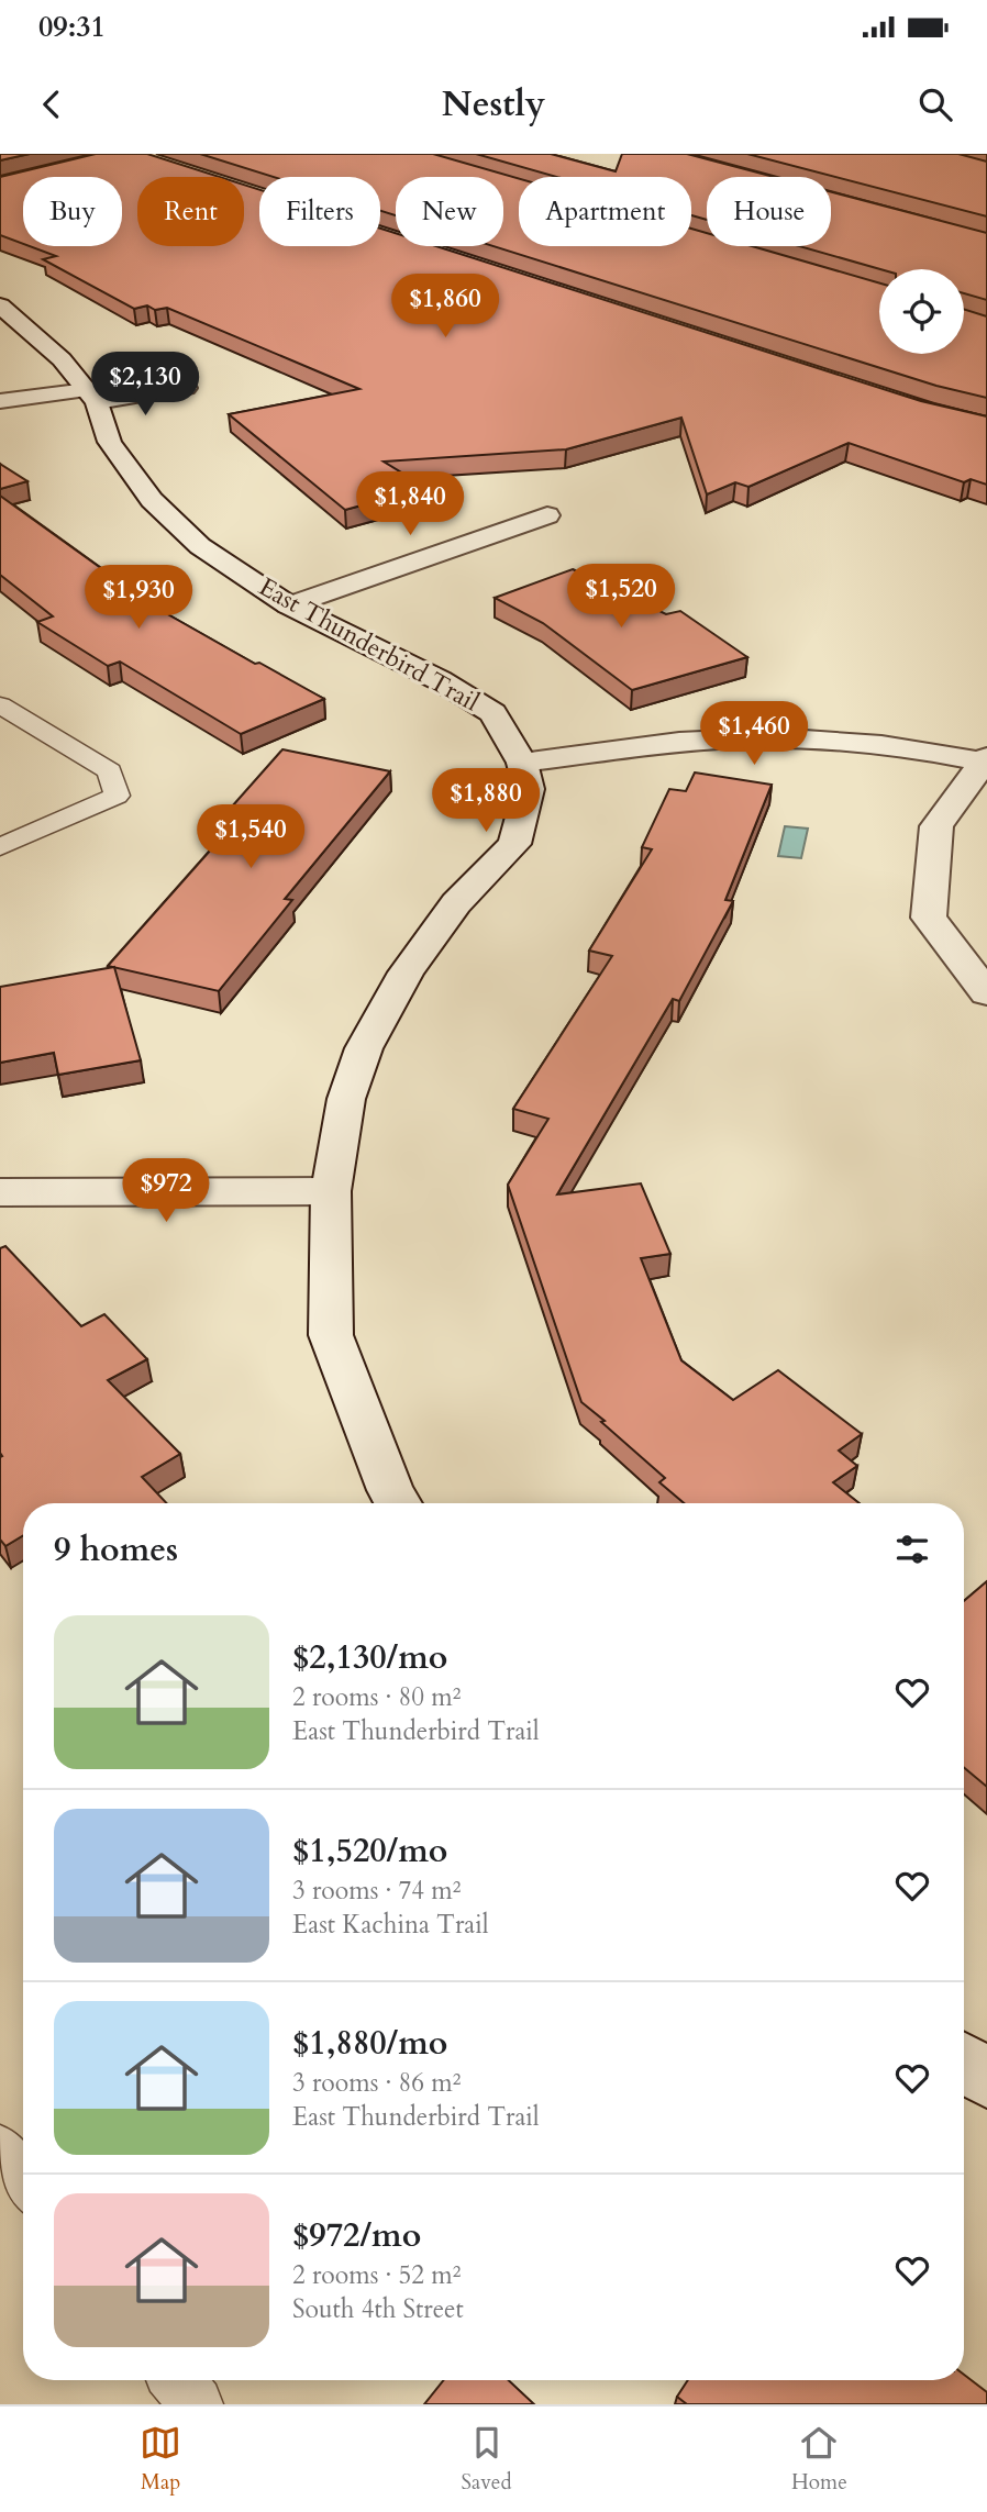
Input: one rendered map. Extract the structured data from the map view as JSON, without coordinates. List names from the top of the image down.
{
  "streets": {
    "street": ["East Thunderbird Trail"]
  },
  "page": {
    "status": "09:31",
    "header": "Nestly",
    "chip": [
      "Buy",
      "Rent",
      "Filters",
      "New",
      "Apartment",
      "House"
    ],
    "price": [
      "$1,860",
      "$2,130",
      "$1,840",
      "$1,520",
      "$1,930",
      "$1,460",
      "$1,880",
      "$1,540",
      "$972"
    ],
    "heading": "9 homes",
    "list": [
      {
        "name": "$2,130/mo",
        "note": "2 rooms · 80 m² · East Thunderbird Trail"
      },
      {
        "name": "$1,520/mo",
        "note": "3 rooms · 74 m² · East Kachina Trail"
      },
      {
        "name": "$1,880/mo",
        "note": "3 rooms · 86 m² · East Thunderbird Trail"
      },
      {
        "name": "$972/mo",
        "note": "2 rooms · 52 m² · South 4th Street"
      }
    ],
    "tabs": ["Map", "Saved", "Home"]
  }
}
